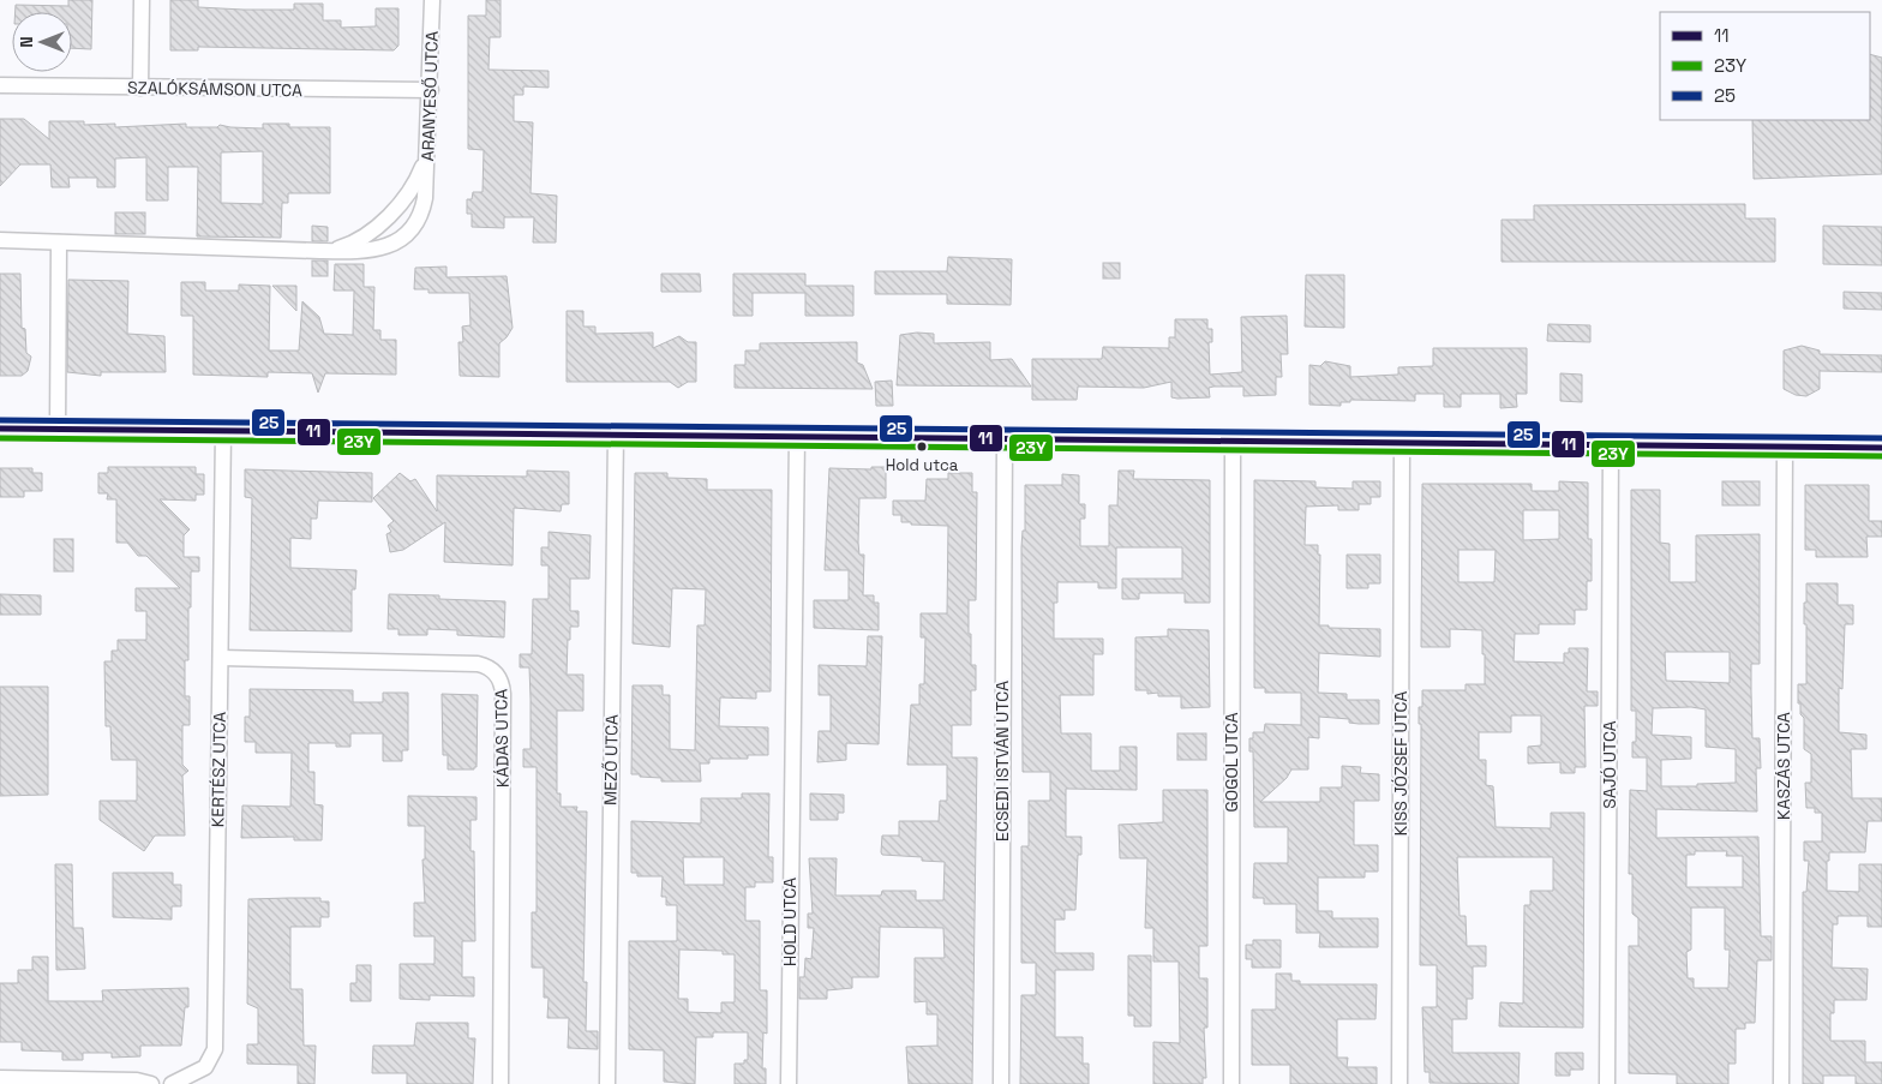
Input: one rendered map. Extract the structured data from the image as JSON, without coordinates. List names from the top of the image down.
{
  "streets": {
    "street": [
      "SZALÓKSÁMSON UTCA",
      "ARANYESŐ UTCA",
      "KÁDAS UTCA",
      "MEZŐ UTCA",
      "ECSEDI ISTVÁN UTCA",
      "GOGOL UTCA",
      "KISS JÓZSEF UTCA",
      "SAJÓ UTCA",
      "KASZÁS UTCA",
      "KERTÉSZ UTCA",
      "HOLD UTCA"
    ]
  },
  "crossings": [
    ["SZALÓKSÁMSON UTCA", "ARANYESŐ UTCA"],
    ["KÁDAS UTCA", "KERTÉSZ UTCA"]
  ],
  "places": ["Hold utca"],
  "lines": ["transit line 25", "transit line 11", "transit line 23Y"],
  "legend": ["11", "23Y", "25"],
  "north": "left"
}
